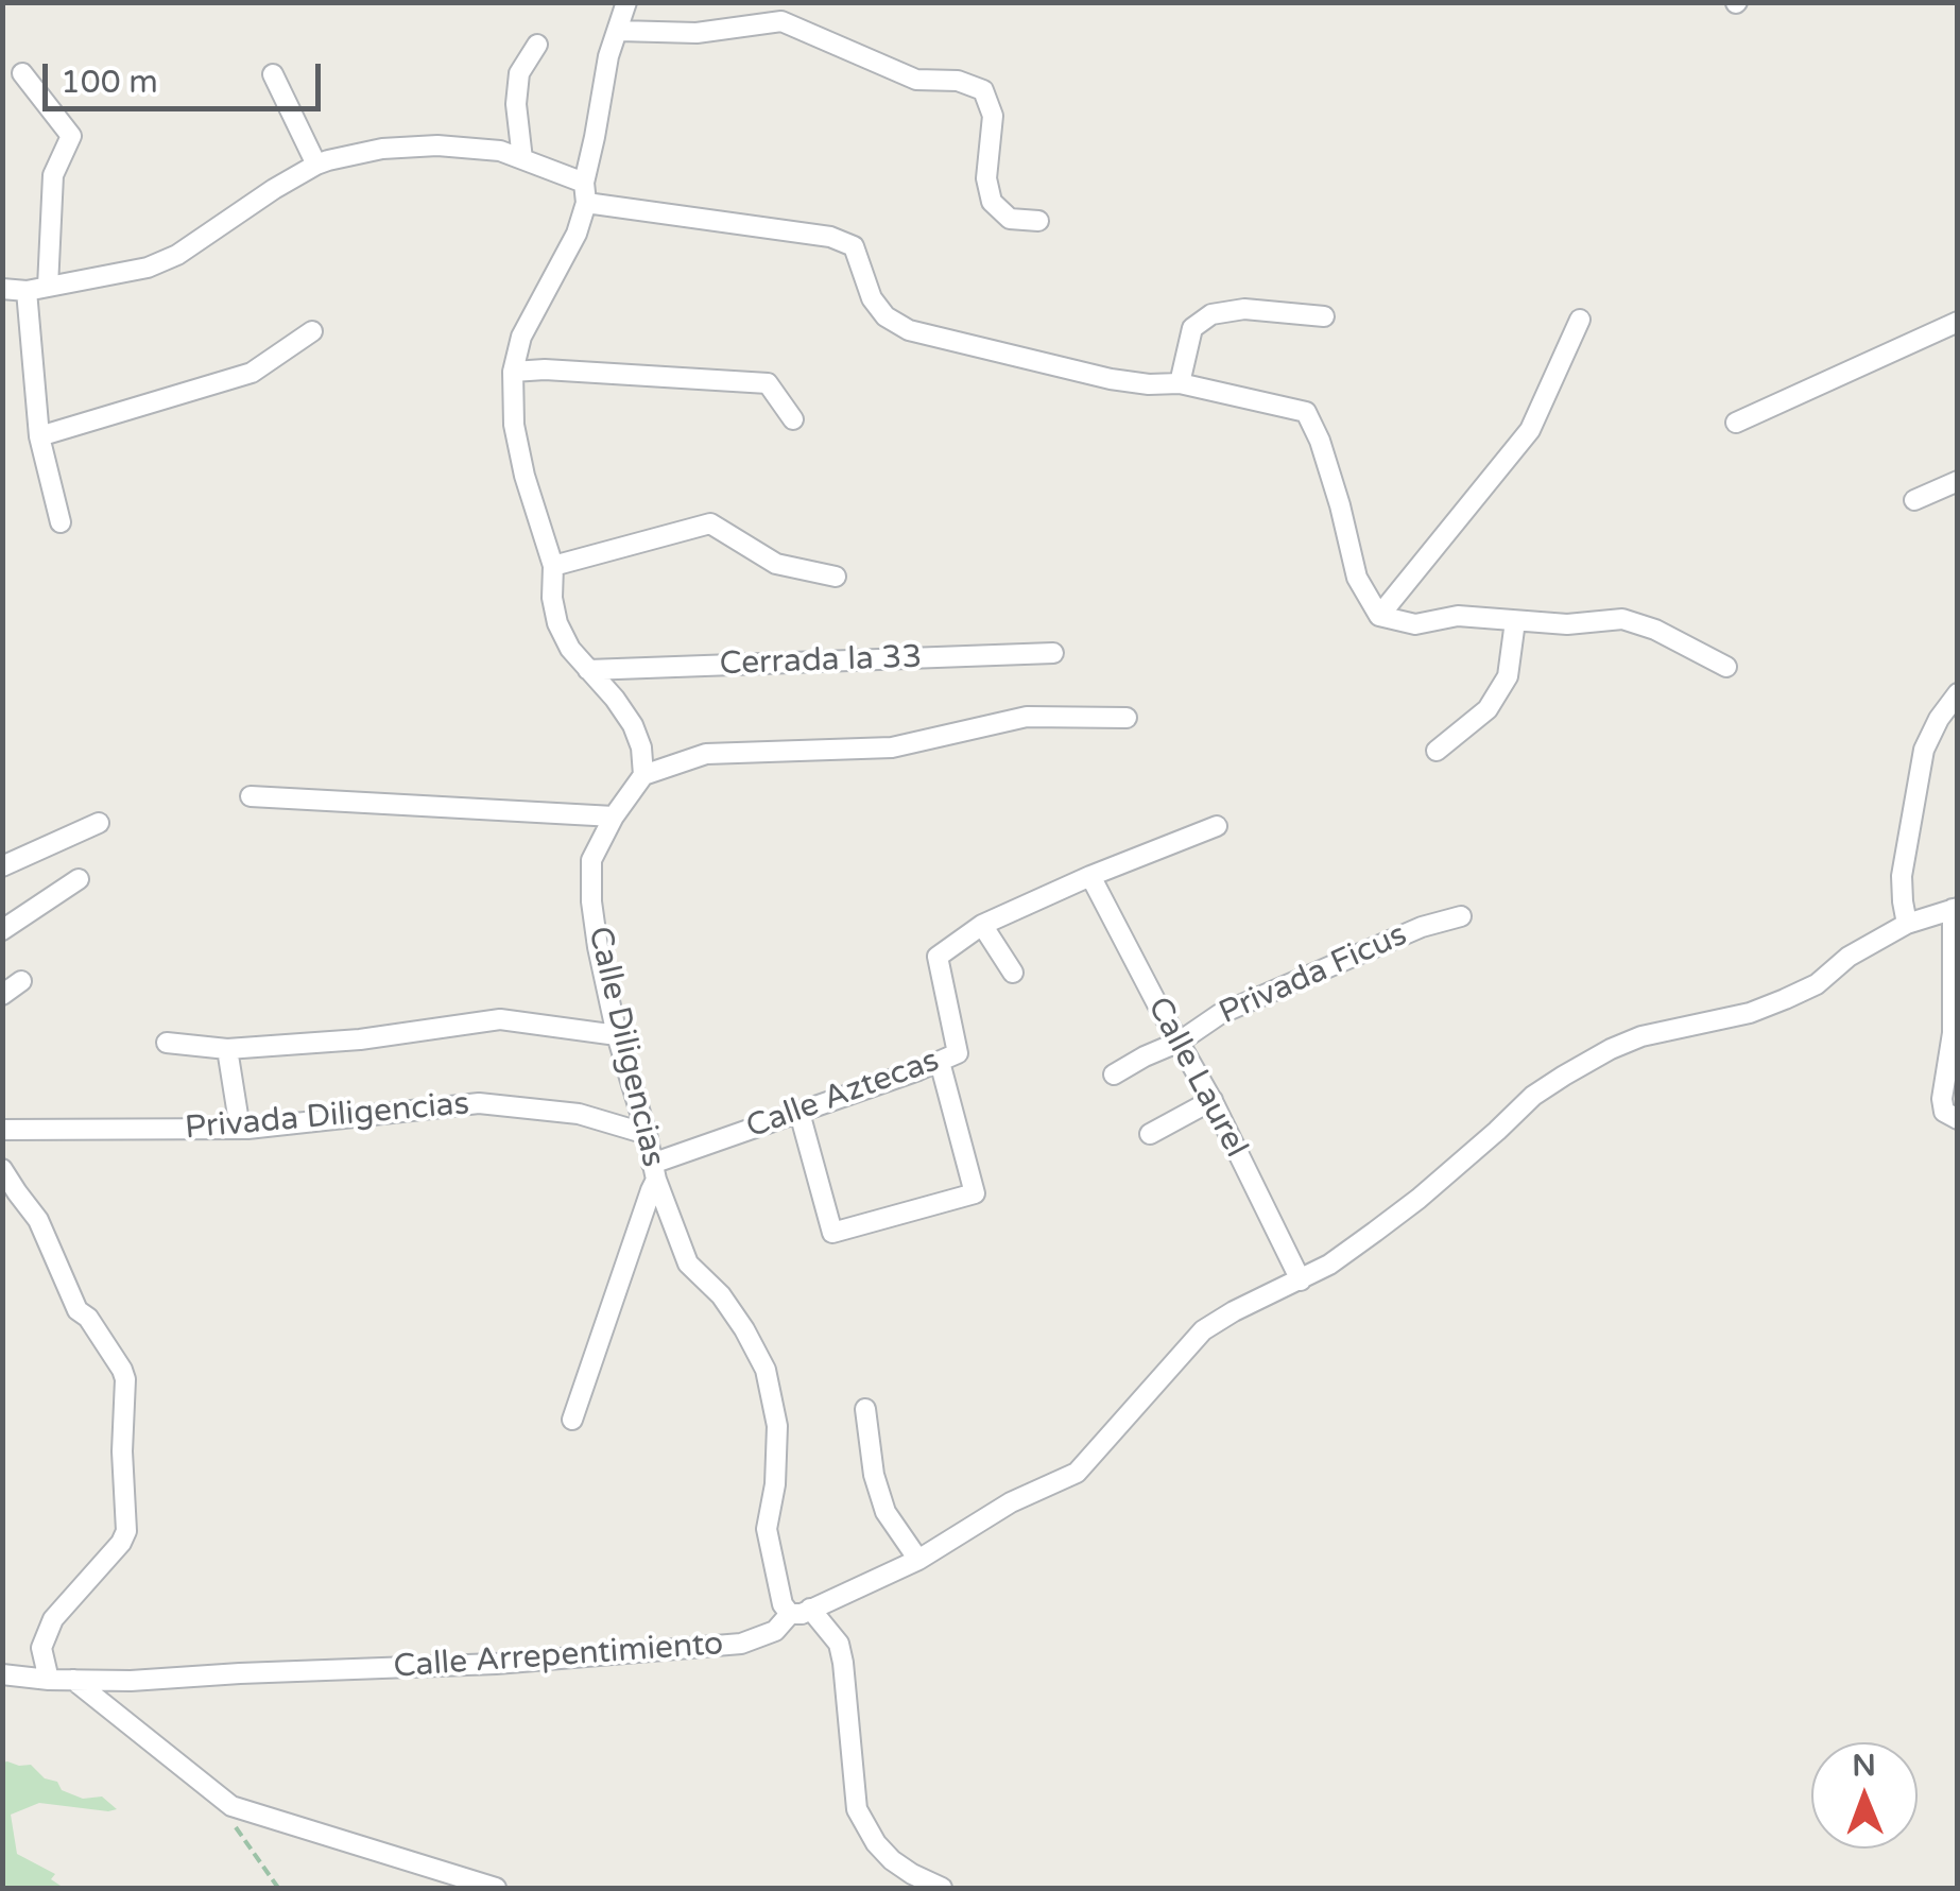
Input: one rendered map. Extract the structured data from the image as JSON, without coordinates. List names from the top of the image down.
{
  "streets": {
    "street": [
      "Cerrada la 33",
      "Privada Ficus",
      "Calle Diligencias",
      "Calle Laurel",
      "Calle Aztecas",
      "Privada Diligencias",
      "Calle Arrepentimiento"
    ]
  },
  "crossings": [
    ["Privada Ficus", "Calle Laurel"],
    ["Calle Diligencias", "Calle Aztecas"],
    ["Calle Diligencias", "Privada Diligencias"],
    ["Calle Diligencias", "Calle Arrepentimiento"],
    ["Calle Laurel", "Calle Aztecas"],
    ["Calle Laurel", "Calle Arrepentimiento"]
  ],
  "scale_bar": "100 m",
  "north": "top"
}
